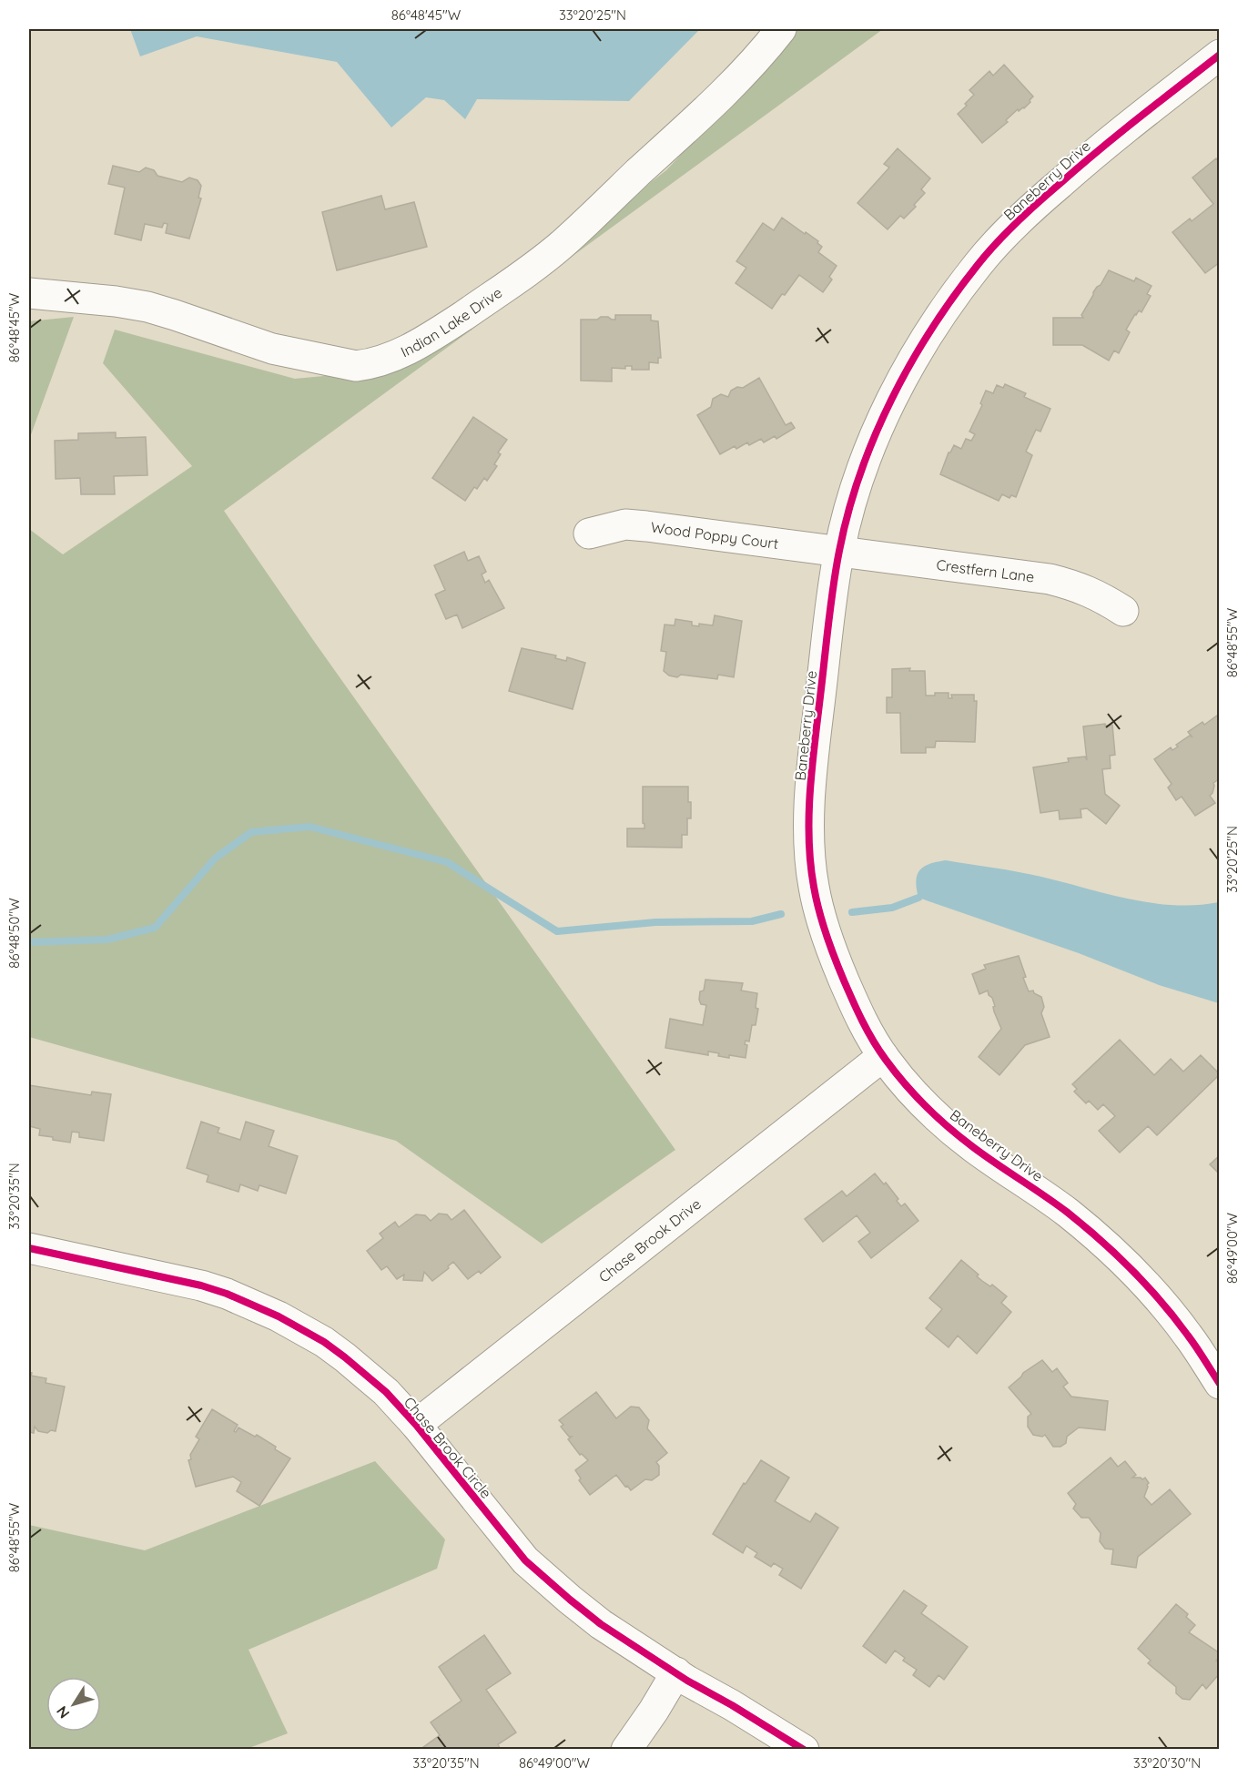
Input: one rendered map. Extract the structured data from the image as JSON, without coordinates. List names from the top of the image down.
{
  "streets": {
    "street": [
      "Baneberry Drive",
      "Indian Lake Drive",
      "Wood Poppy Court",
      "Crestfern Lane",
      "Chase Brook Drive",
      "Chase Brook Circle"
    ]
  },
  "crossings": [
    ["Baneberry Drive", "Wood Poppy Court"],
    ["Baneberry Drive", "Crestfern Lane"],
    ["Baneberry Drive", "Chase Brook Drive"],
    ["Wood Poppy Court", "Crestfern Lane"],
    ["Chase Brook Drive", "Chase Brook Circle"]
  ],
  "north": "bottom left",
  "coordinates": [
    "86°48'45\"W",
    "33°20'25\"N",
    "86°48'55\"W",
    "86°48'50\"W",
    "33°20'35\"N",
    "86°49'00\"W",
    "33°20'30\"N"
  ]
}
